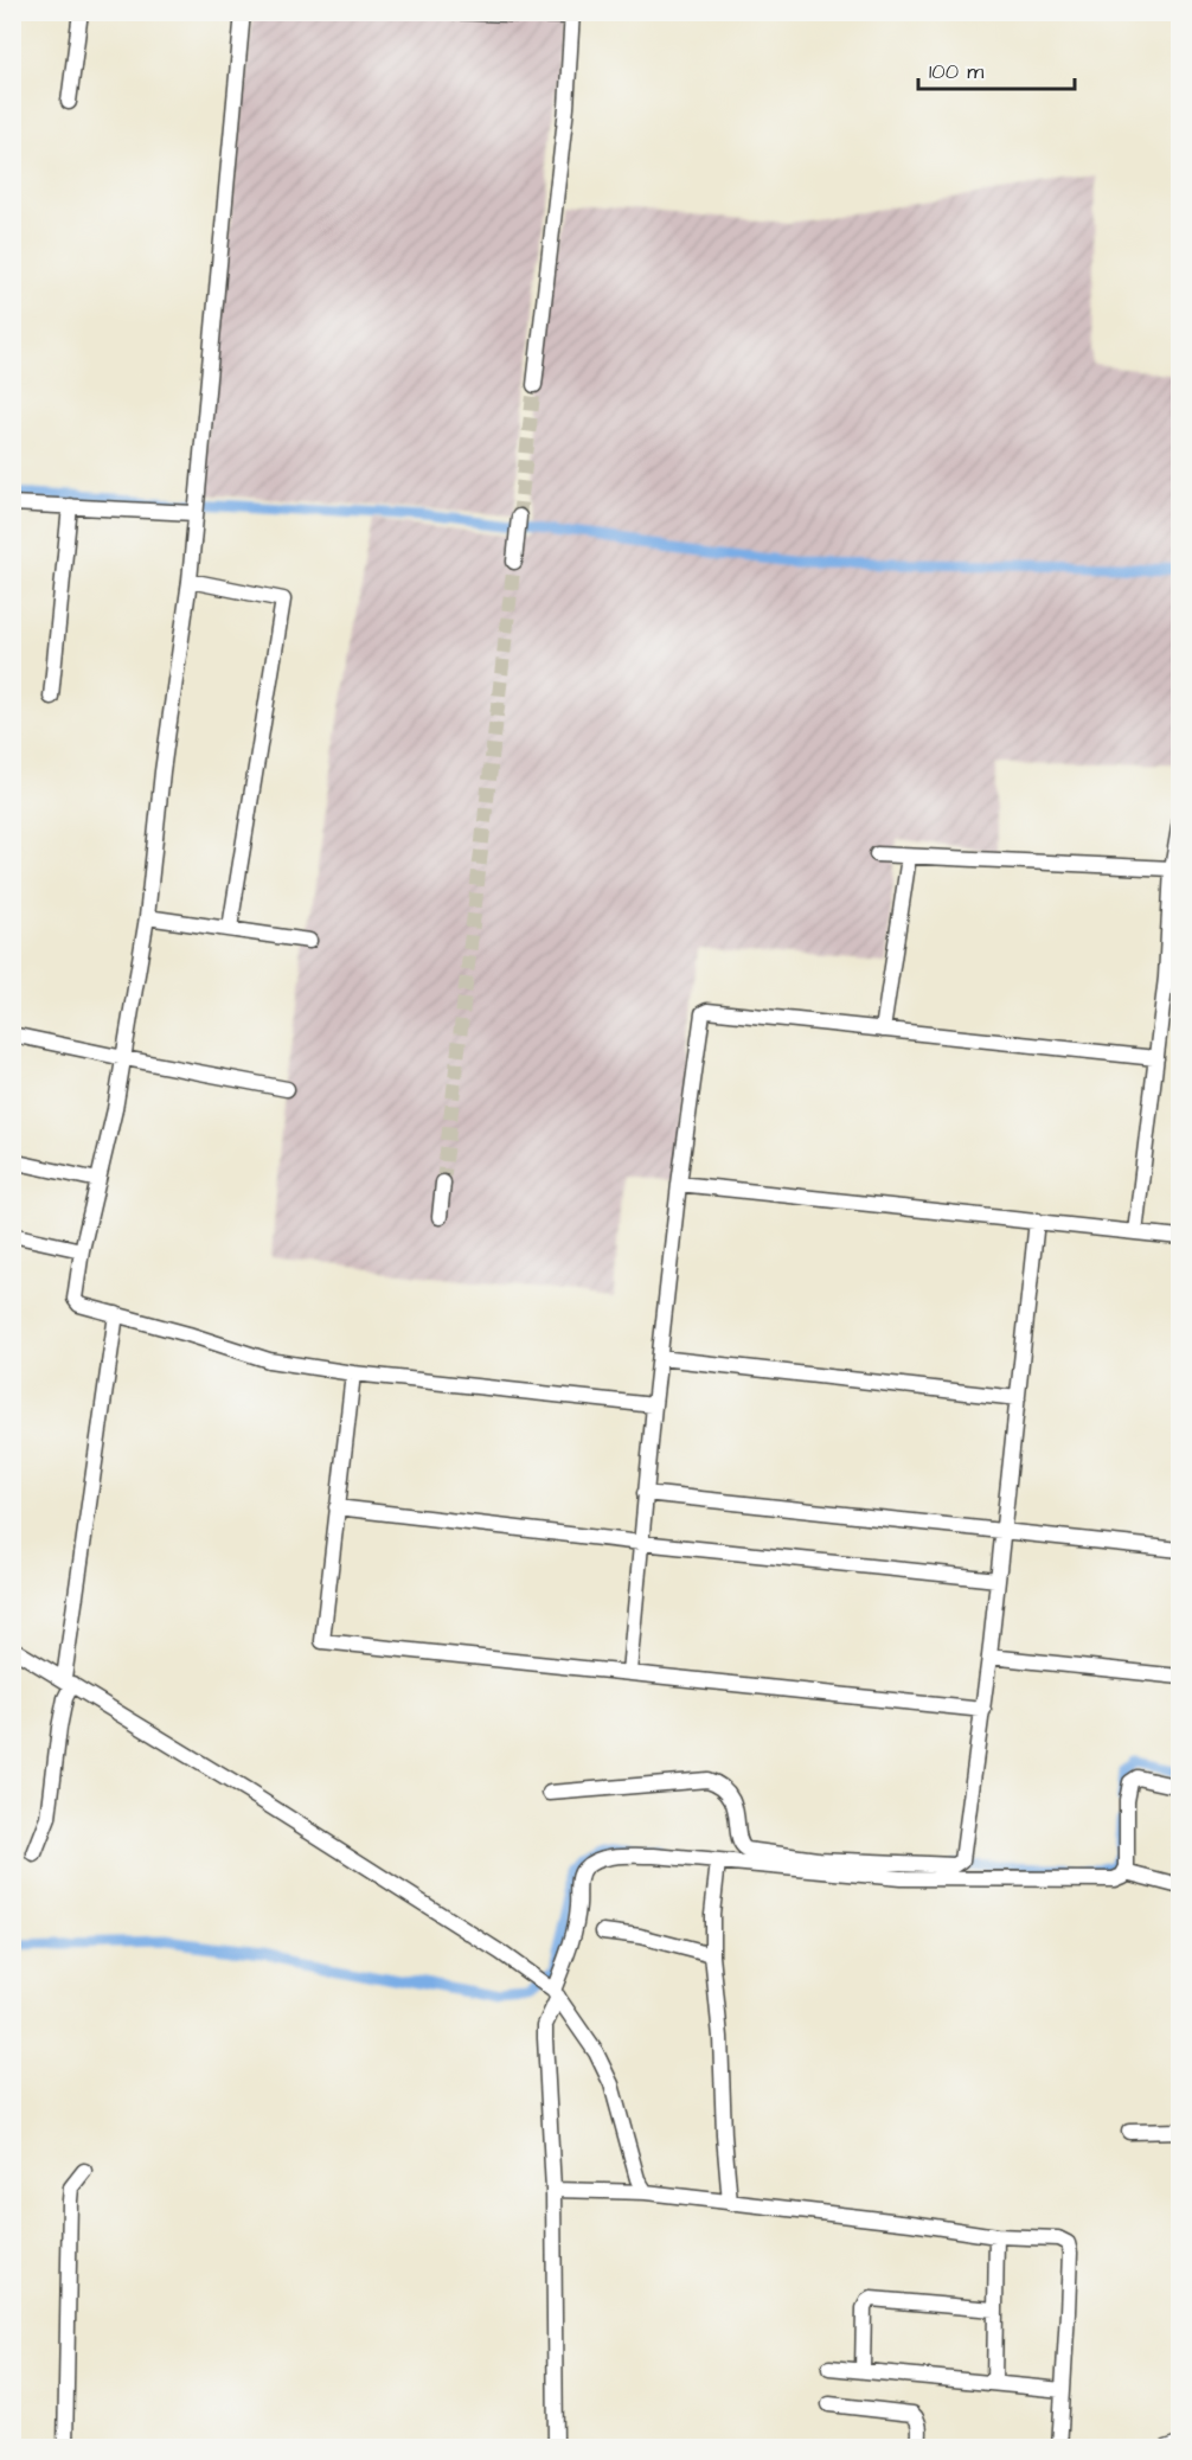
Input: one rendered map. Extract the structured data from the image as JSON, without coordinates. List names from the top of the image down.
{
  "scale_bar": "100 m"
}
